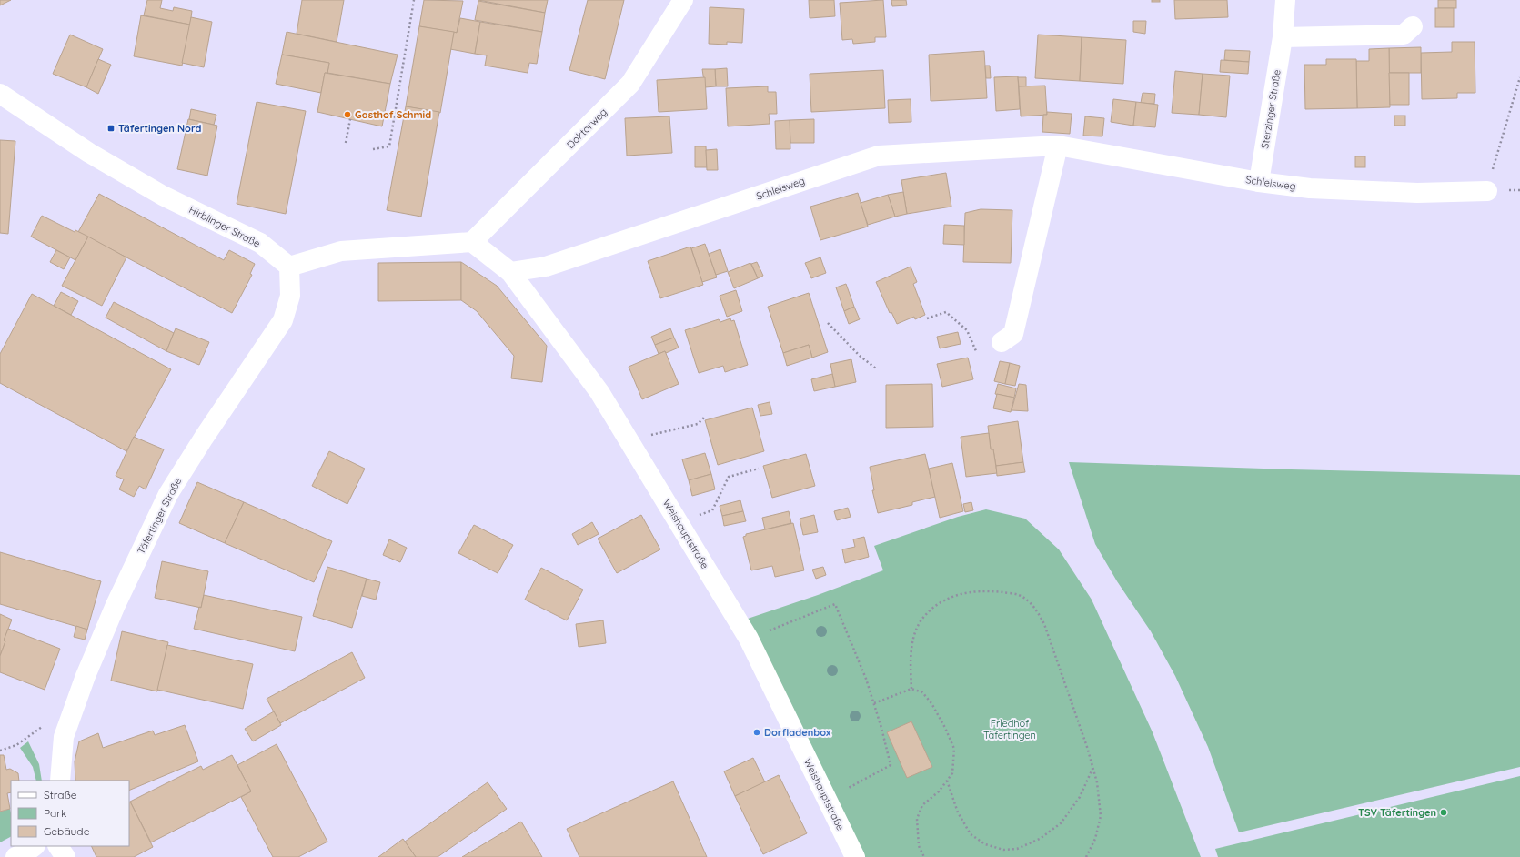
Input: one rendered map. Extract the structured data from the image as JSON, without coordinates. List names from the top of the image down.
{
  "streets": {
    "street": [
      "Sterzinger Straße",
      "Doktorweg",
      "Schleisweg",
      "Hirblinger Straße",
      "Täfertinger Straße",
      "Weishauptstraße"
    ]
  },
  "crossings": [
    ["Sterzinger Straße", "Schleisweg"],
    ["Doktorweg", "Weishauptstraße"],
    ["Schleisweg", "Weishauptstraße"],
    ["Hirblinger Straße", "Täfertinger Straße"]
  ],
  "parks": ["Friedhof Täfertingen"],
  "places": {
    "other": ["Gasthof Schmid", "Dorfladenbox", "TSV Täfertingen"],
    "transit": ["Täfertingen Nord"]
  },
  "legend": ["Straße", "Park", "Gebäude"]
}
